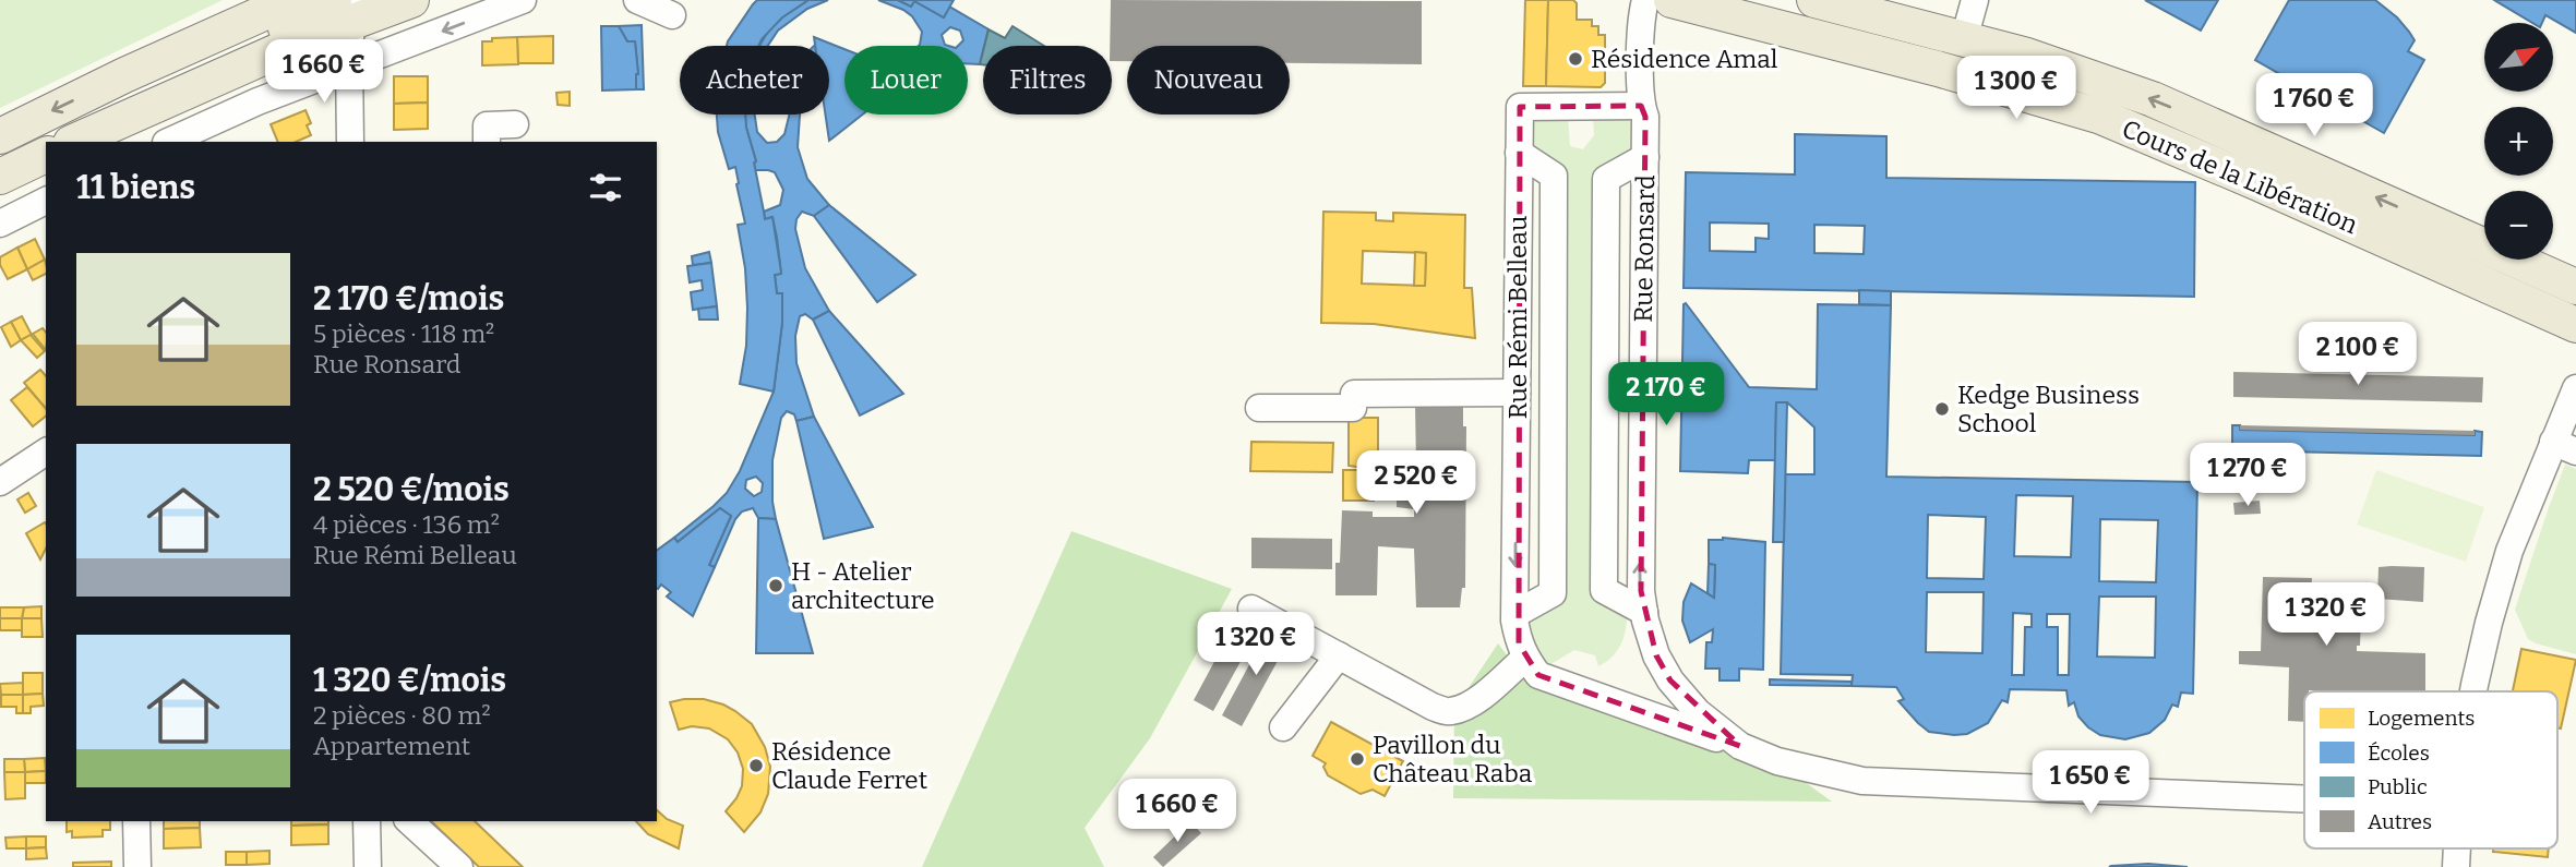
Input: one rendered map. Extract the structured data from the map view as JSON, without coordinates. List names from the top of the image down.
{
  "streets": {
    "main road": ["Cours de la Libération"],
    "street": ["Rue Ronsard", "Rue Rémi Belleau"]
  },
  "crossings": [
    ["Rue Ronsard", "Rue Rémi Belleau"]
  ],
  "places": [
    "Résidence Amal",
    "Kedge Business School",
    "H - Atelier architecture",
    "Pavillon du Château Raba",
    "Résidence Claude Ferret"
  ],
  "legend": [
    "Logements",
    "Écoles",
    "Public",
    "Autres"
  ],
  "north": "top right",
  "page": {
    "map_buttons": ["+", "−"],
    "price": [
      "1 660 €",
      "1 300 €",
      "1 760 €",
      "2 100 €",
      "2 170 €",
      "1 270 €",
      "2 520 €",
      "1 320 €",
      "1 320 €",
      "1 650 €",
      "1 660 €"
    ],
    "chip": [
      "Acheter",
      "Louer",
      "Filtres",
      "Nouveau"
    ],
    "heading": "11 biens",
    "list": [
      {
        "name": "2 170 €/mois",
        "note": "5 pièces · 118 m² · Rue Ronsard"
      },
      {
        "name": "2 520 €/mois",
        "note": "4 pièces · 136 m² · Rue Rémi Belleau"
      },
      {
        "name": "1 320 €/mois",
        "note": "2 pièces · 80 m² · Appartement"
      }
    ]
  }
}
